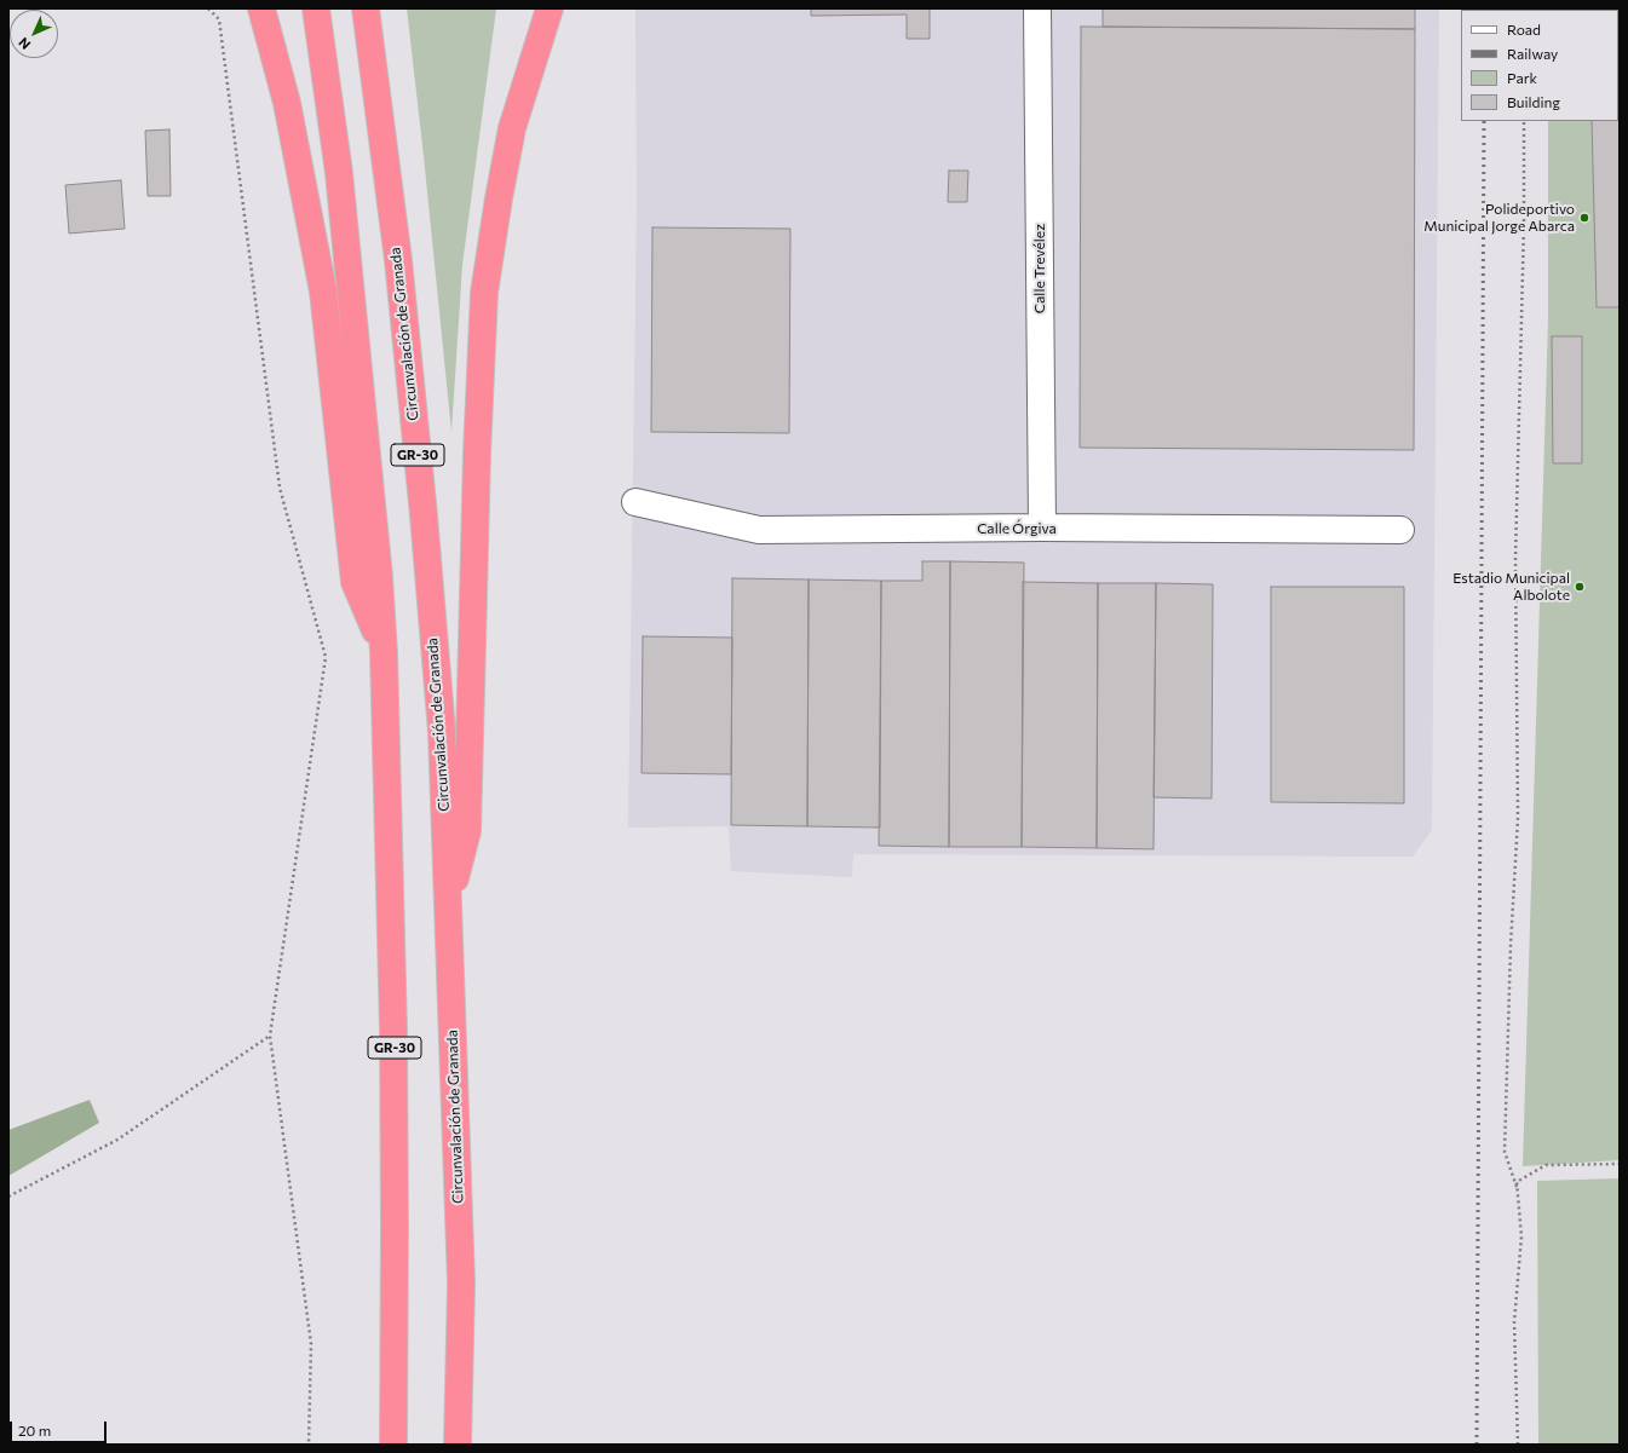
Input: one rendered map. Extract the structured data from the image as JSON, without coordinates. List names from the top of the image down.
{
  "streets": {
    "highway": ["Circunvalación de Granada", "GR-30"],
    "street": ["Calle Trevélez", "Calle Órgiva"]
  },
  "crossings": [
    ["Calle Trevélez", "Calle Órgiva"]
  ],
  "places": ["Polideportivo Municipal Jorge Abarca", "Estadio Municipal Albolote"],
  "legend": [
    "Road",
    "Railway",
    "Park",
    "Building"
  ],
  "scale_bar": "20 m",
  "north": "bottom left"
}
